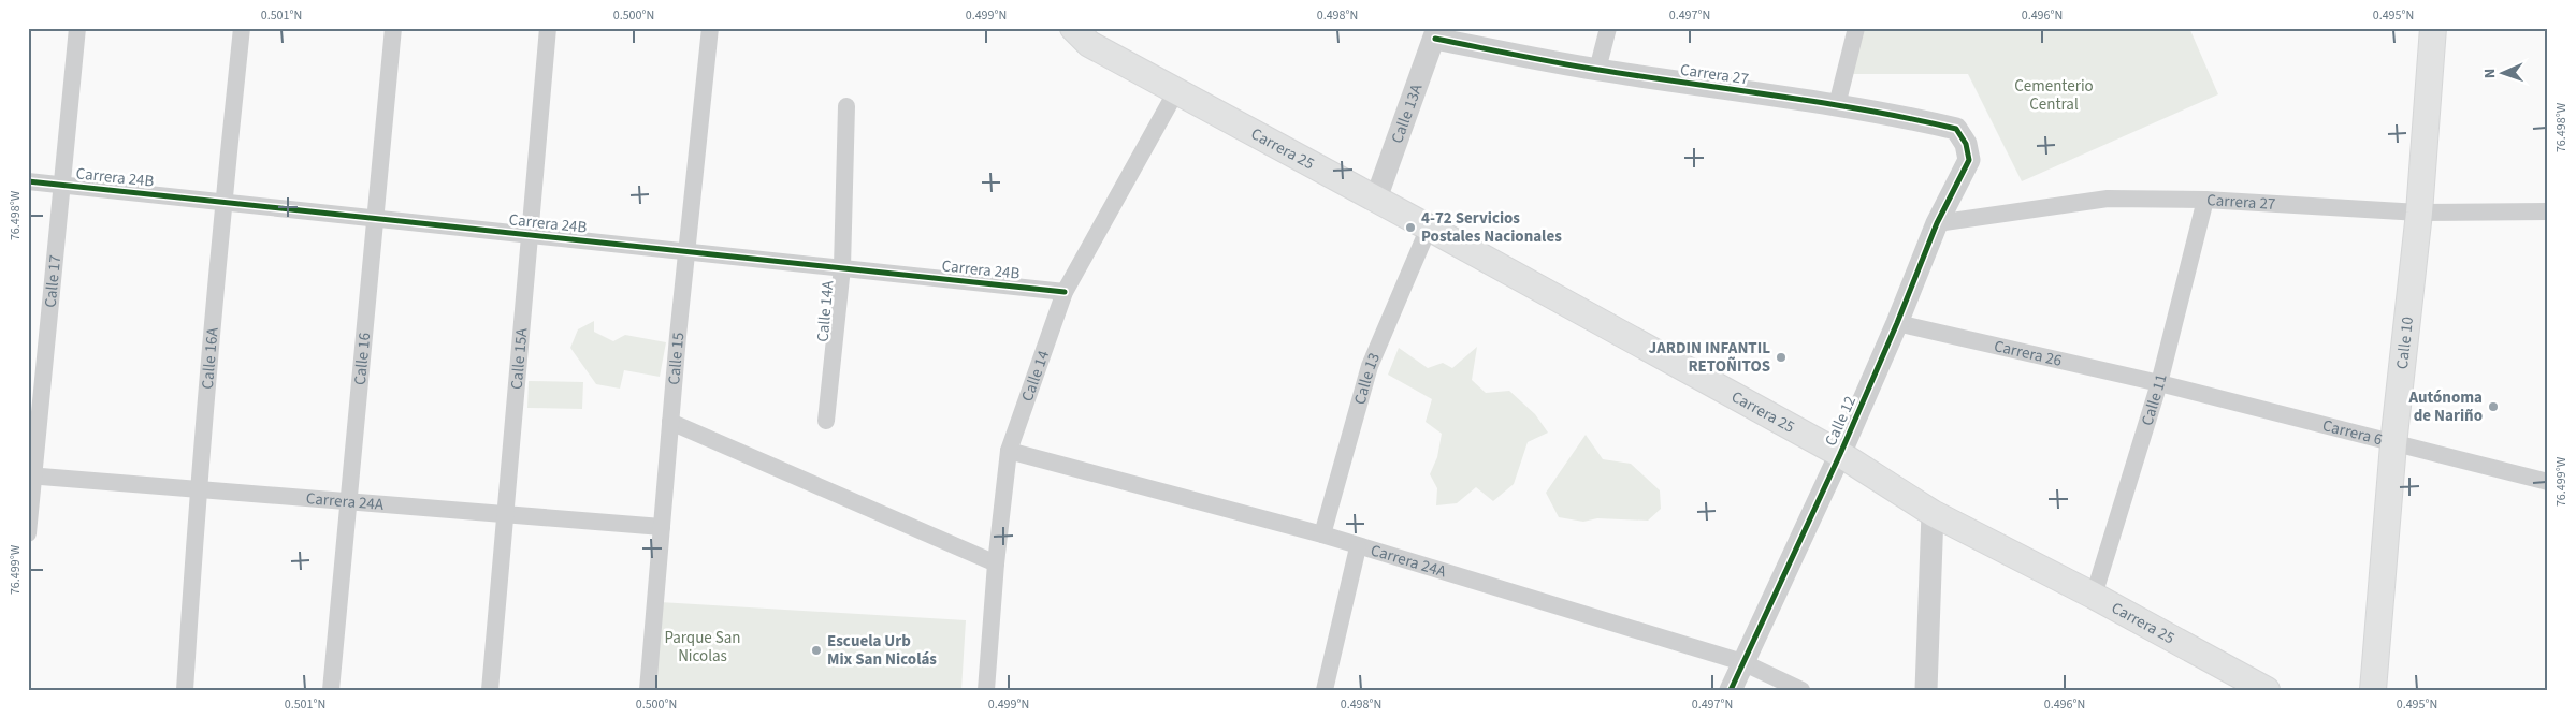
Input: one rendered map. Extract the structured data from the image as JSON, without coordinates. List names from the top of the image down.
{
  "streets": {
    "main road": ["Carrera 25", "Calle 10"],
    "street": [
      "Carrera 27",
      "Calle 13A",
      "Carrera 24B",
      "Calle 17",
      "Calle 14A",
      "Carrera 26",
      "Calle 16A",
      "Calle 15",
      "Calle 16",
      "Calle 15A",
      "Calle 14",
      "Calle 13",
      "Calle 11",
      "Calle 12",
      "Carrera 6",
      "Carrera 24A"
    ]
  },
  "crossings": [
    ["Carrera 27", "Calle 13A"],
    ["Carrera 27", "Calle 10"],
    ["Carrera 27", "Calle 11"],
    ["Carrera 27", "Calle 12"],
    ["Calle 13A", "Carrera 25"],
    ["Carrera 25", "Calle 14"],
    ["Carrera 25", "Calle 13"],
    ["Carrera 25", "Calle 11"],
    ["Carrera 25", "Calle 12"],
    ["Carrera 24B", "Calle 17"],
    ["Carrera 24B", "Calle 14A"],
    ["Carrera 24B", "Calle 16A"],
    ["Carrera 24B", "Calle 15"],
    ["Carrera 24B", "Calle 16"],
    ["Carrera 24B", "Calle 15A"],
    ["Carrera 24B", "Calle 14"],
    ["Calle 17", "Carrera 24A"],
    ["Calle 10", "Carrera 6"],
    ["Carrera 26", "Calle 11"],
    ["Carrera 26", "Calle 12"],
    ["Carrera 26", "Carrera 6"],
    ["Calle 16A", "Carrera 24A"],
    ["Calle 15", "Carrera 24A"],
    ["Calle 16", "Carrera 24A"],
    ["Calle 15A", "Carrera 24A"],
    ["Calle 14", "Carrera 24A"],
    ["Calle 13", "Carrera 24A"],
    ["Calle 11", "Carrera 6"],
    ["Calle 12", "Carrera 24A"]
  ],
  "parks": ["Cementerio Central", "Parque San Nicolas"],
  "places": [
    "4-72 Servicios Postales Nacionales",
    "JARDIN INFANTIL RETOÑITOS",
    "Autónoma de Nariño",
    "Escuela Urb Mix San Nicolás"
  ],
  "north": "left",
  "coordinates": [
    "0.501°N",
    "0.500°N",
    "0.499°N",
    "0.498°N",
    "0.497°N",
    "0.496°N",
    "0.495°N",
    "76.498°W",
    "76.499°W"
  ]
}
